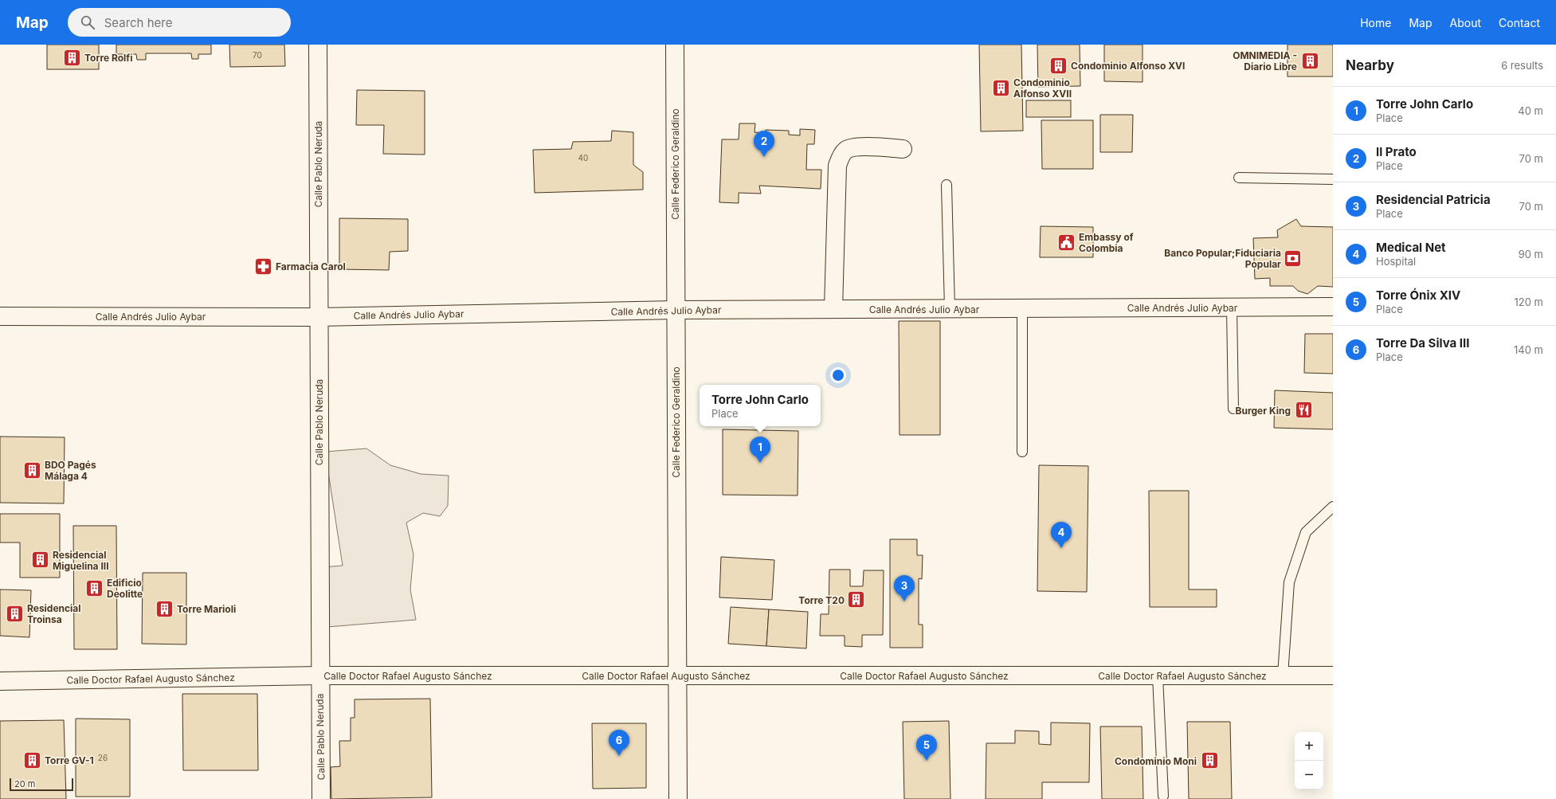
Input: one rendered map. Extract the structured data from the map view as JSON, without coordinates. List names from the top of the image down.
{
  "streets": {
    "street": [
      "Calle Pablo Neruda",
      "Calle Federico Geraldino",
      "Calle Andrés Julio Aybar",
      "Calle Doctor Rafael Augusto Sánchez"
    ]
  },
  "crossings": [
    ["Calle Pablo Neruda", "Calle Andrés Julio Aybar"],
    ["Calle Pablo Neruda", "Calle Doctor Rafael Augusto Sánchez"],
    ["Calle Federico Geraldino", "Calle Andrés Julio Aybar"],
    ["Calle Federico Geraldino", "Calle Doctor Rafael Augusto Sánchez"]
  ],
  "places": {
    "building": [
      "Torre Rolfi",
      "OMNIMEDIA - Diario Libre",
      "Condominio Alfonso XVI",
      "Condominio Alfonso XVII",
      "BDO Pagés Málaga 4",
      "Residencial Miguelina III",
      "Edificio Deolitte",
      "Torre T20",
      "Torre Marioli",
      "Residencial Troinsa",
      "Torre GV-1",
      "Condominio Moni"
    ],
    "public building": ["Embassy of Colombia"],
    "bank": ["Banco Popular;Fiduciaria Popular"],
    "pharmacy": ["Farmacia Carol"],
    "restaurant": ["Burger King"]
  },
  "house_numbers": ["70", "40", "26"],
  "scale_bar": "20 m",
  "page": {
    "header": "Map",
    "search": "Search here",
    "nav": [
      "Home",
      "Map",
      "About",
      "Contact"
    ],
    "heading": ["Nearby", "6 results"],
    "list": [
      {
        "mark": "1",
        "name": "Torre John Carlo",
        "note": "Place",
        "value": "40 m"
      },
      {
        "mark": "2",
        "name": "Il Prato",
        "note": "Place",
        "value": "70 m"
      },
      {
        "mark": "3",
        "name": "Residencial Patricia",
        "note": "Place",
        "value": "70 m"
      },
      {
        "mark": "4",
        "name": "Medical Net",
        "note": "Hospital",
        "value": "90 m"
      },
      {
        "mark": "5",
        "name": "Torre Ónix XIV",
        "note": "Place",
        "value": "120 m"
      },
      {
        "mark": "6",
        "name": "Torre Da Silva III",
        "note": "Place",
        "value": "140 m"
      }
    ],
    "pins": [
      "2",
      "1",
      "4",
      "3",
      "6",
      "5"
    ],
    "popup": ["Torre John Carlo", "Place"],
    "map_buttons": ["+", "−"],
    "scale": "20 m"
  }
}
